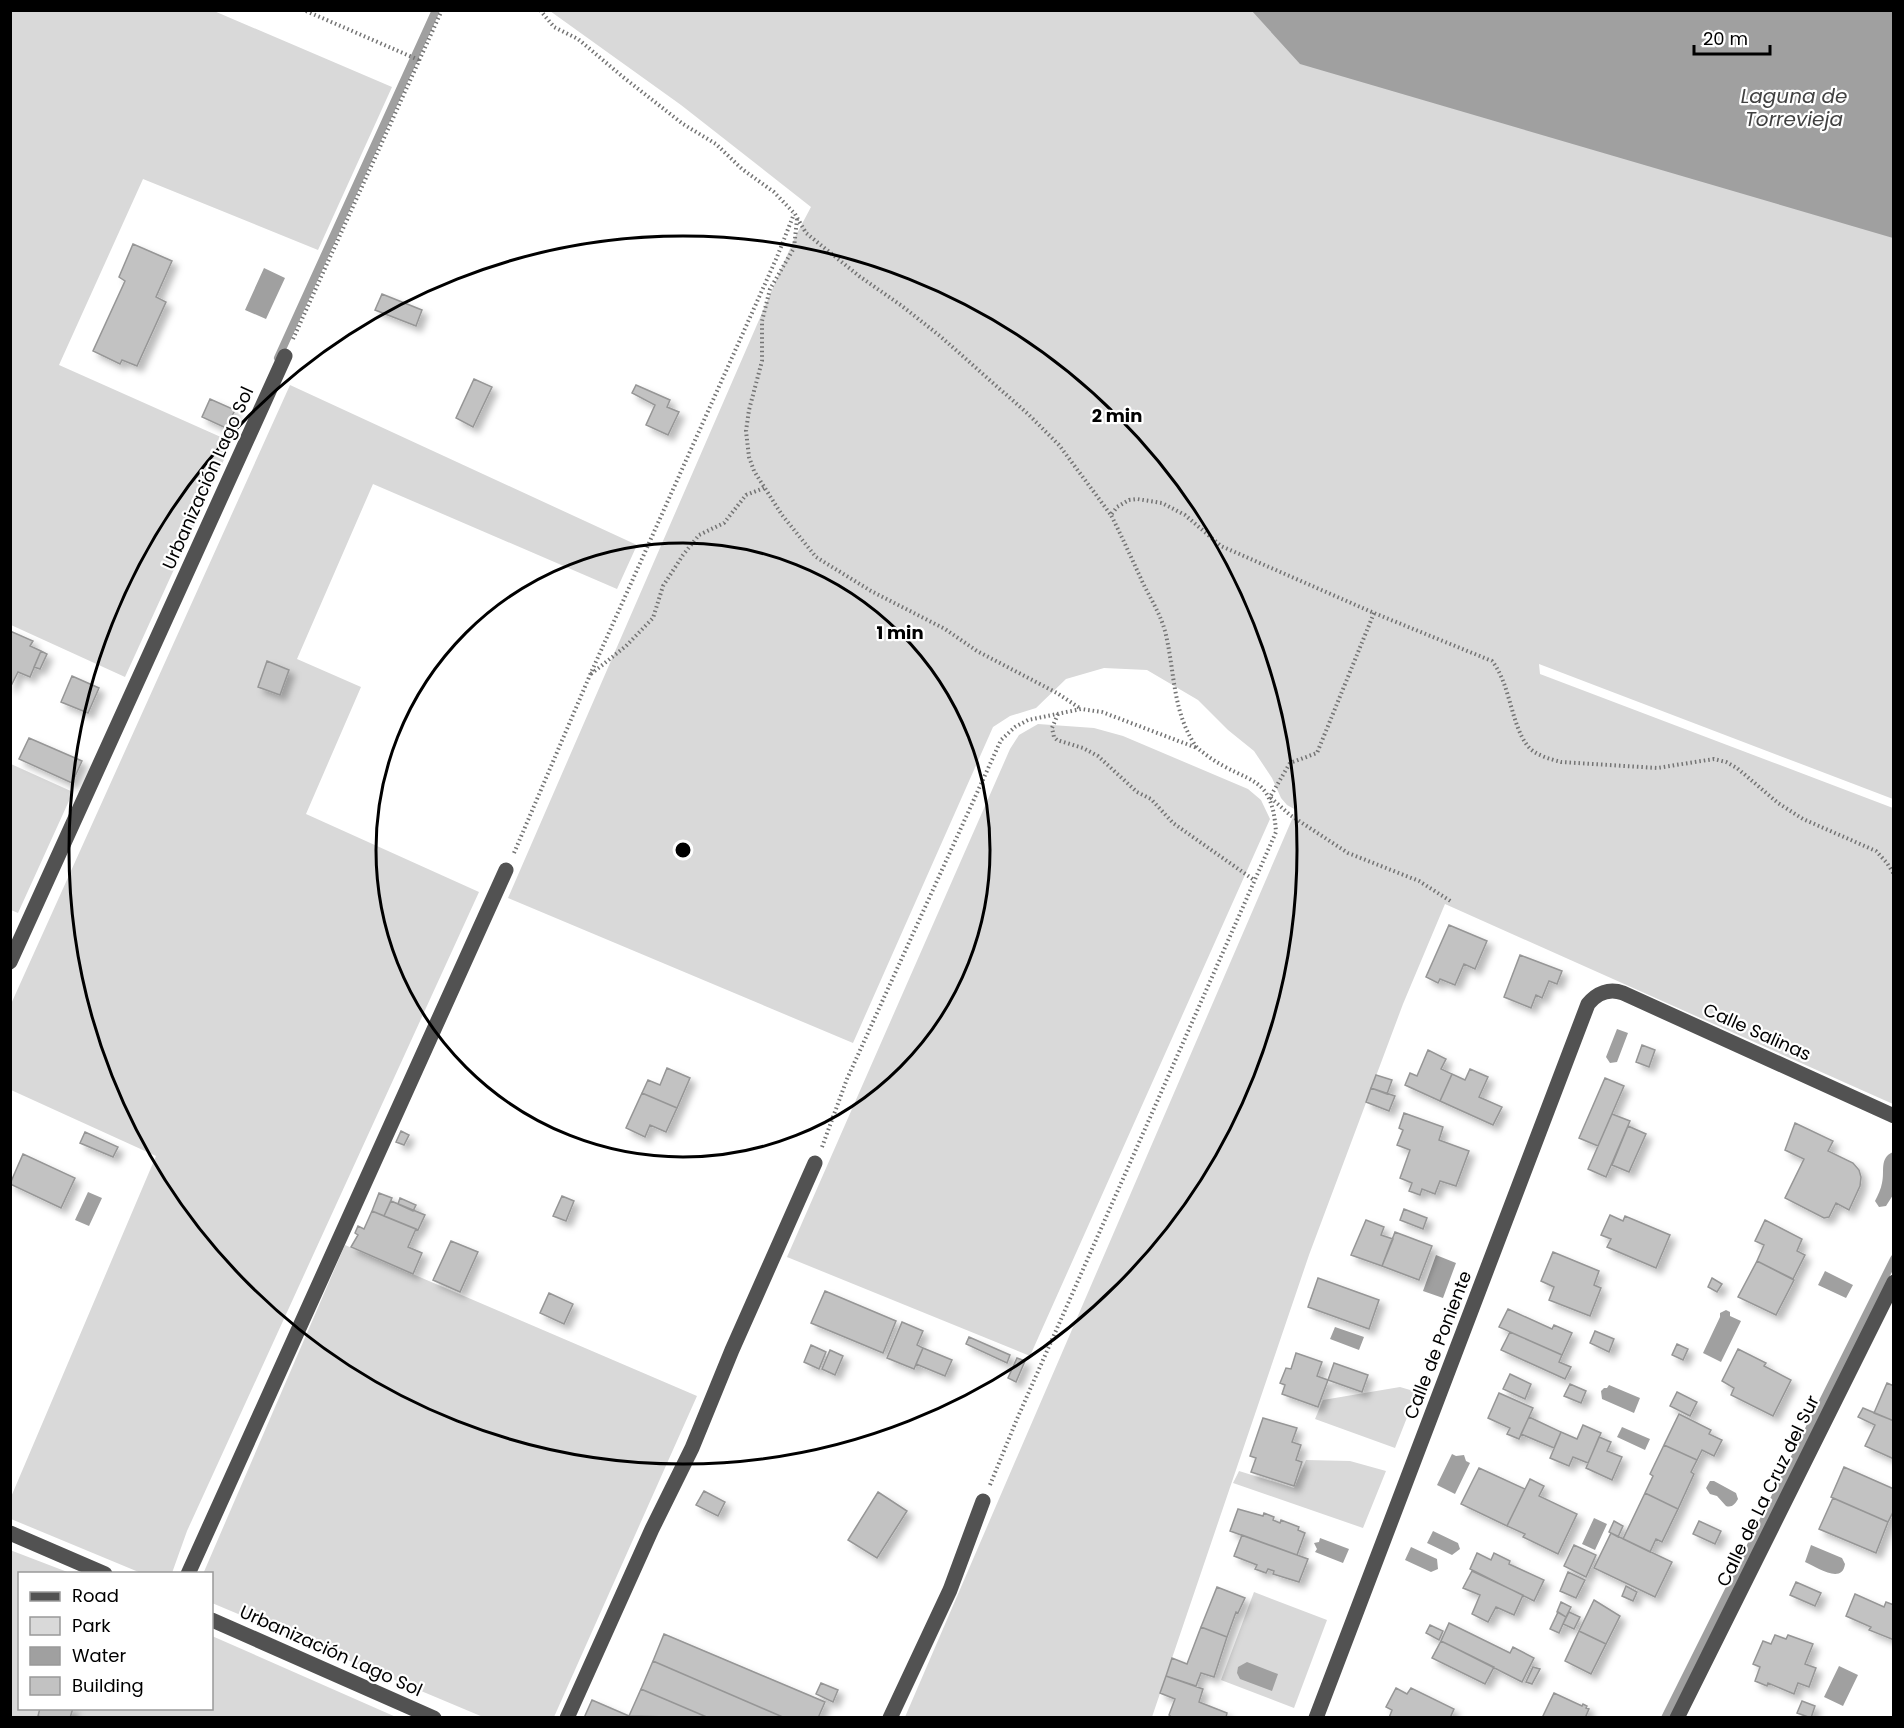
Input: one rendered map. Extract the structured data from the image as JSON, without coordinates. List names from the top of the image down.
{
  "streets": {
    "street": [
      "Urbanización Lago Sol",
      "Calle Salinas",
      "Calle de Poniente",
      "Calle de La Cruz del Sur"
    ]
  },
  "crossings": [
    ["Calle Salinas", "Calle de Poniente"]
  ],
  "water": ["Laguna de Torrevieja"],
  "legend": [
    "Road",
    "Park",
    "Water",
    "Building"
  ],
  "scale_bar": "20 m",
  "rings": ["2 min", "1 min"]
}
